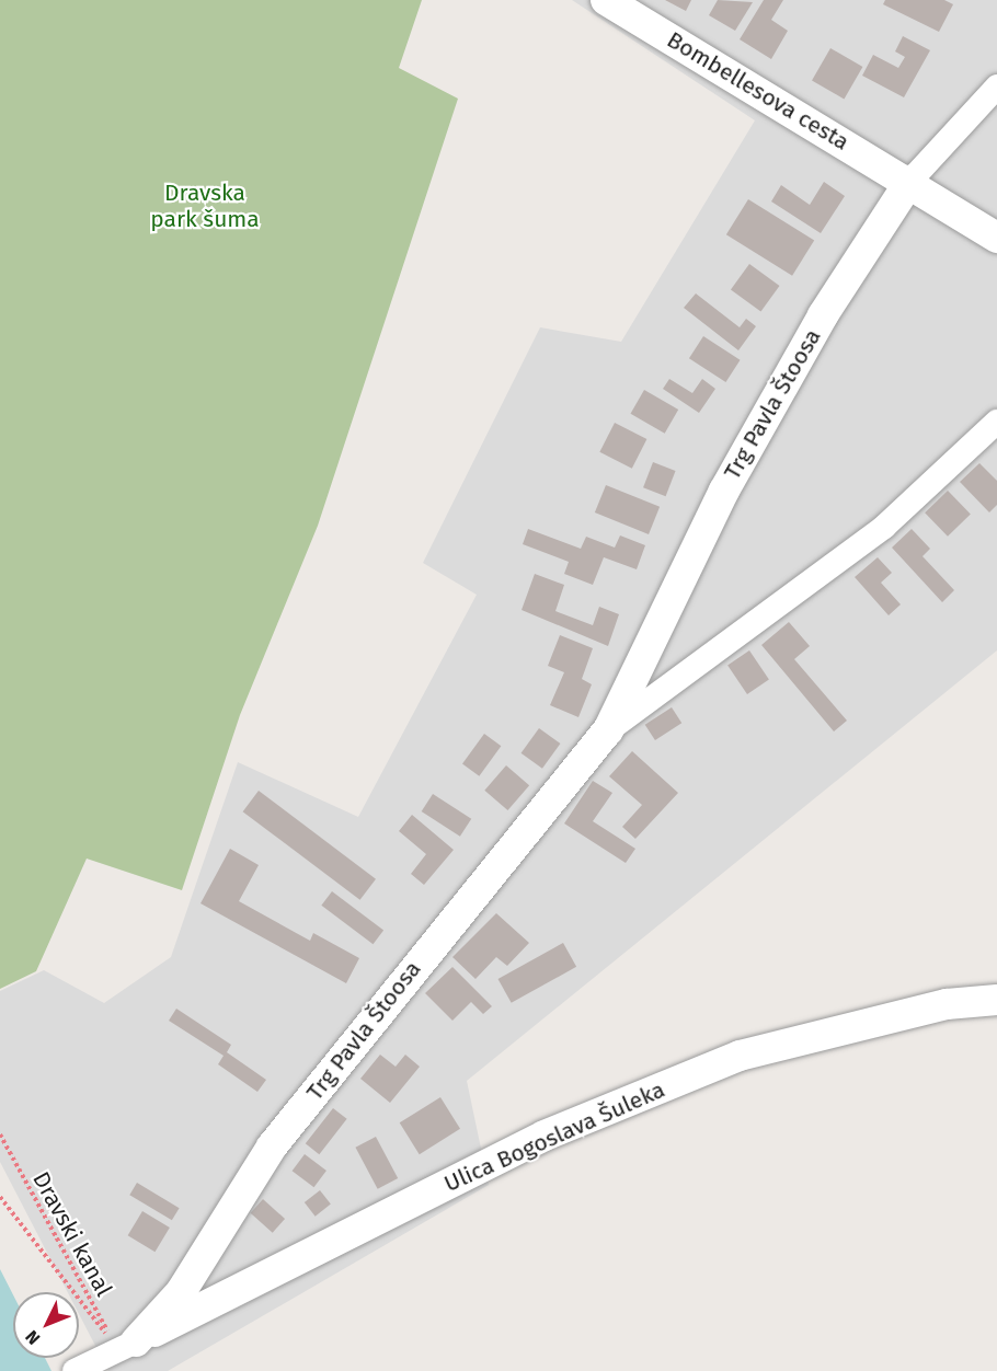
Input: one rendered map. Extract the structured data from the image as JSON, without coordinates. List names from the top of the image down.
{
  "streets": {
    "street": ["Bombellesova cesta", "Trg Pavla Štoosa", "Ulica Bogoslava Šuleka"],
    "path": ["Dravski kanal"]
  },
  "crossings": [
    ["Bombellesova cesta", "Trg Pavla Štoosa"],
    ["Trg Pavla Štoosa", "Ulica Bogoslava Šuleka"],
    ["Trg Pavla Štoosa", "Dravski kanal"],
    ["Ulica Bogoslava Šuleka", "Dravski kanal"]
  ],
  "parks": ["Dravska park šuma"],
  "north": "bottom left"
}
